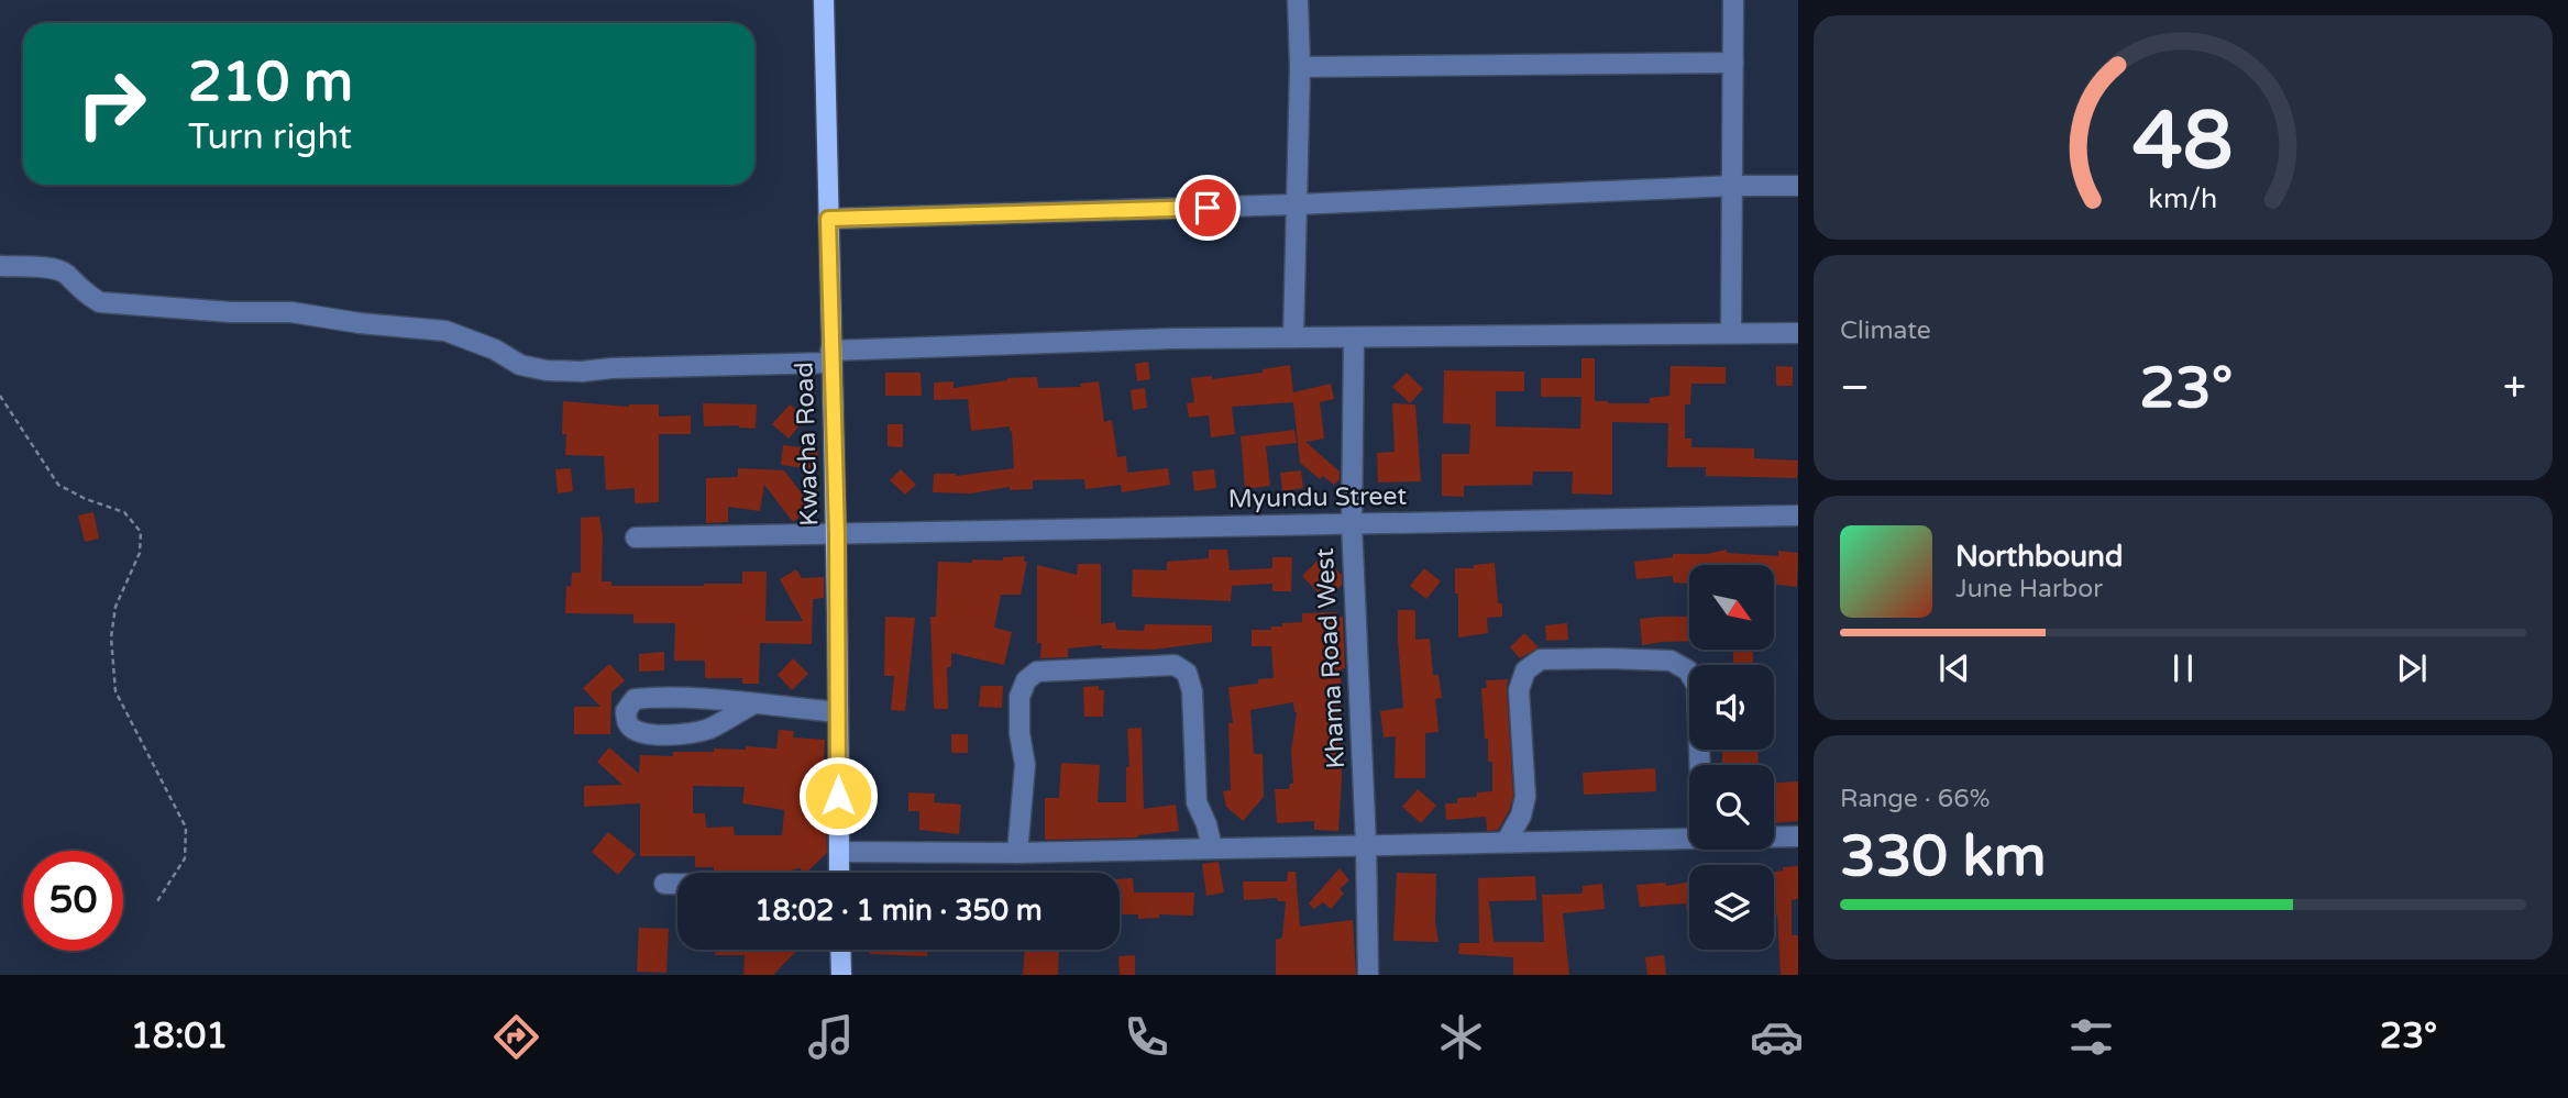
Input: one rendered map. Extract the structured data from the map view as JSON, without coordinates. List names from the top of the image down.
{
  "streets": {
    "main road": ["Kwacha Road"],
    "street": ["Myundu Street", "Khama Road West"]
  },
  "crossings": [
    ["Kwacha Road", "Myundu Street"],
    ["Myundu Street", "Khama Road West"]
  ],
  "north": "bottom right",
  "page": {
    "turn": ["210 m", "Turn right"],
    "tile": [
      "Climate",
      ["Range · 66%", "330 km"]
    ],
    "heat": ["−", "23°", "+"],
    "song": ["Northbound", "June Harbor"],
    "limit": "50",
    "trip": "18:02 · 1 min · 350 m",
    "tabs": ["18:01", "23°"],
    "gauge": ["48", "km/h"]
  }
}
